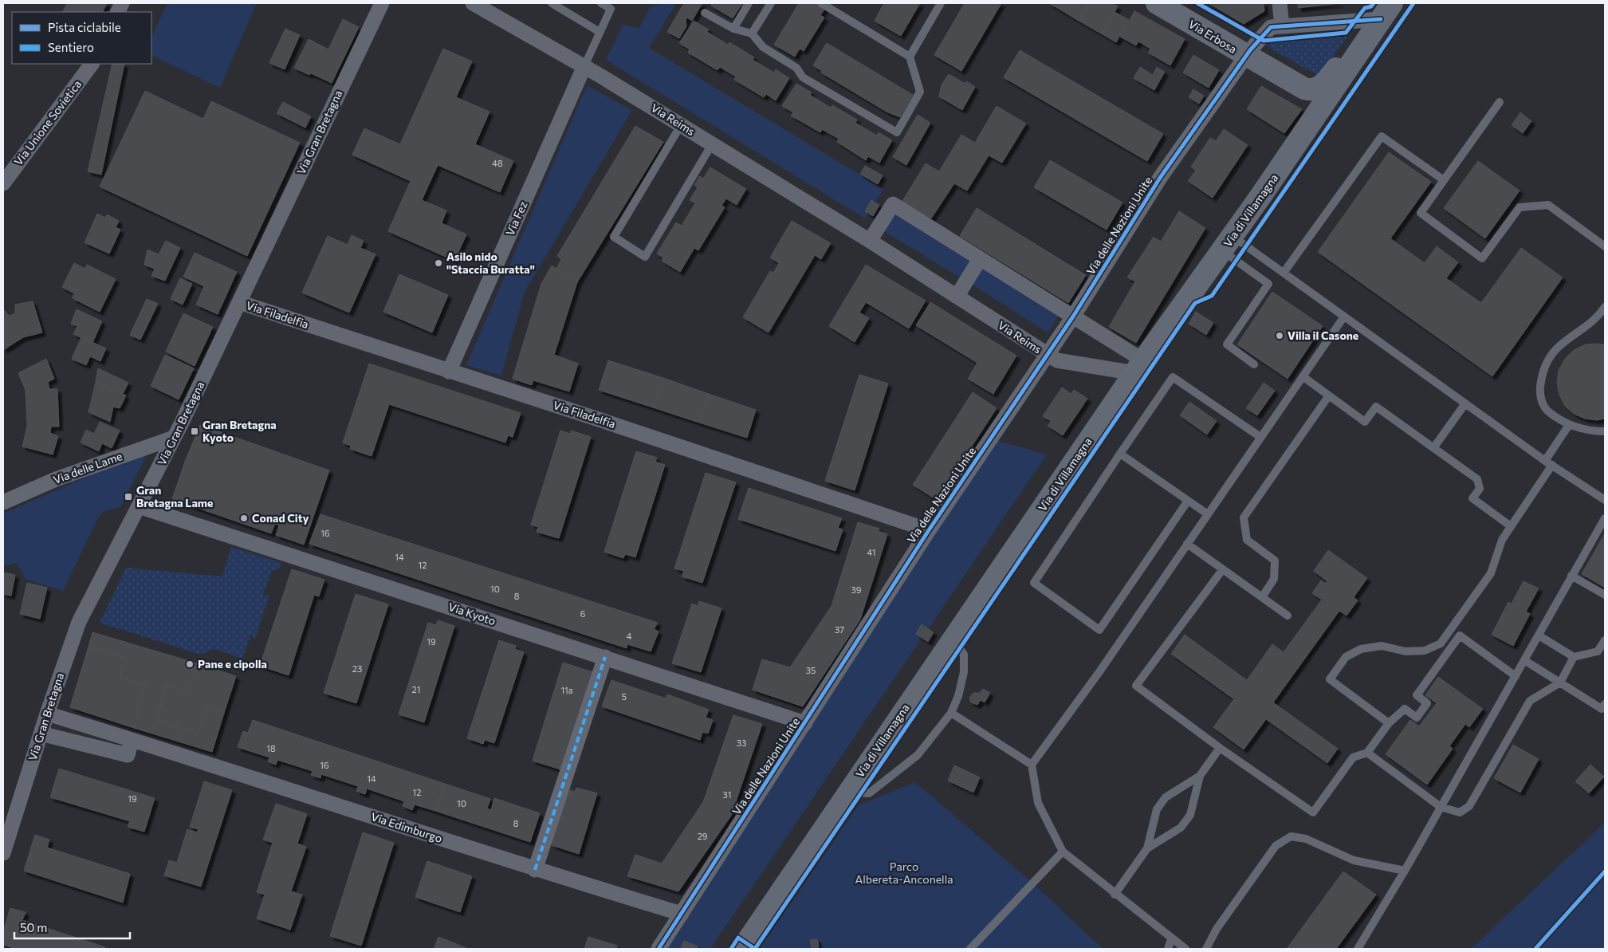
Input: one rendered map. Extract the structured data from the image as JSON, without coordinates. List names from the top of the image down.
{
  "streets": {
    "main road": ["Via Erbosa", "Via di Villamagna"],
    "street": [
      "Via Reims",
      "Via Unione Sovietica",
      "Via Gran Bretagna",
      "Via Fez",
      "Via delle Nazioni Unite",
      "Via Filadelfia",
      "Via delle Lame",
      "Via Kyoto",
      "Via Edimburgo"
    ]
  },
  "crossings": [
    ["Via Erbosa", "Via di Villamagna"],
    ["Via Erbosa", "Via delle Nazioni Unite"],
    ["Via Reims", "Via di Villamagna"],
    ["Via Reims", "Via Fez"],
    ["Via Reims", "Via delle Nazioni Unite"],
    ["Via Gran Bretagna", "Via Filadelfia"],
    ["Via Gran Bretagna", "Via delle Lame"],
    ["Via Gran Bretagna", "Via Kyoto"],
    ["Via Gran Bretagna", "Via Edimburgo"],
    ["Via di Villamagna", "Via delle Nazioni Unite"],
    ["Via Fez", "Via Filadelfia"],
    ["Via delle Nazioni Unite", "Via Filadelfia"],
    ["Via delle Nazioni Unite", "Via Kyoto"],
    ["Via delle Nazioni Unite", "Via Edimburgo"]
  ],
  "parks": ["Parco Albereta-Anconella"],
  "places": {
    "other": [
      "Asilo nido \"Staccia Buratta\"",
      "Villa il Casone",
      "Conad City",
      "Pane e cipolla"
    ],
    "transit": ["Gran Bretagna Kyoto", "Gran Bretagna Lame"]
  },
  "house_numbers": [
    "48",
    "16",
    "41",
    "14",
    "12",
    "10",
    "39",
    "8",
    "6",
    "37",
    "4",
    "19",
    "23",
    "35",
    "21",
    "11a",
    "5",
    "33",
    "18",
    "16",
    "14",
    "12",
    "31",
    "19",
    "10",
    "8",
    "29"
  ],
  "legend": ["Pista ciclabile", "Sentiero"],
  "scale_bar": "50 m"
}
